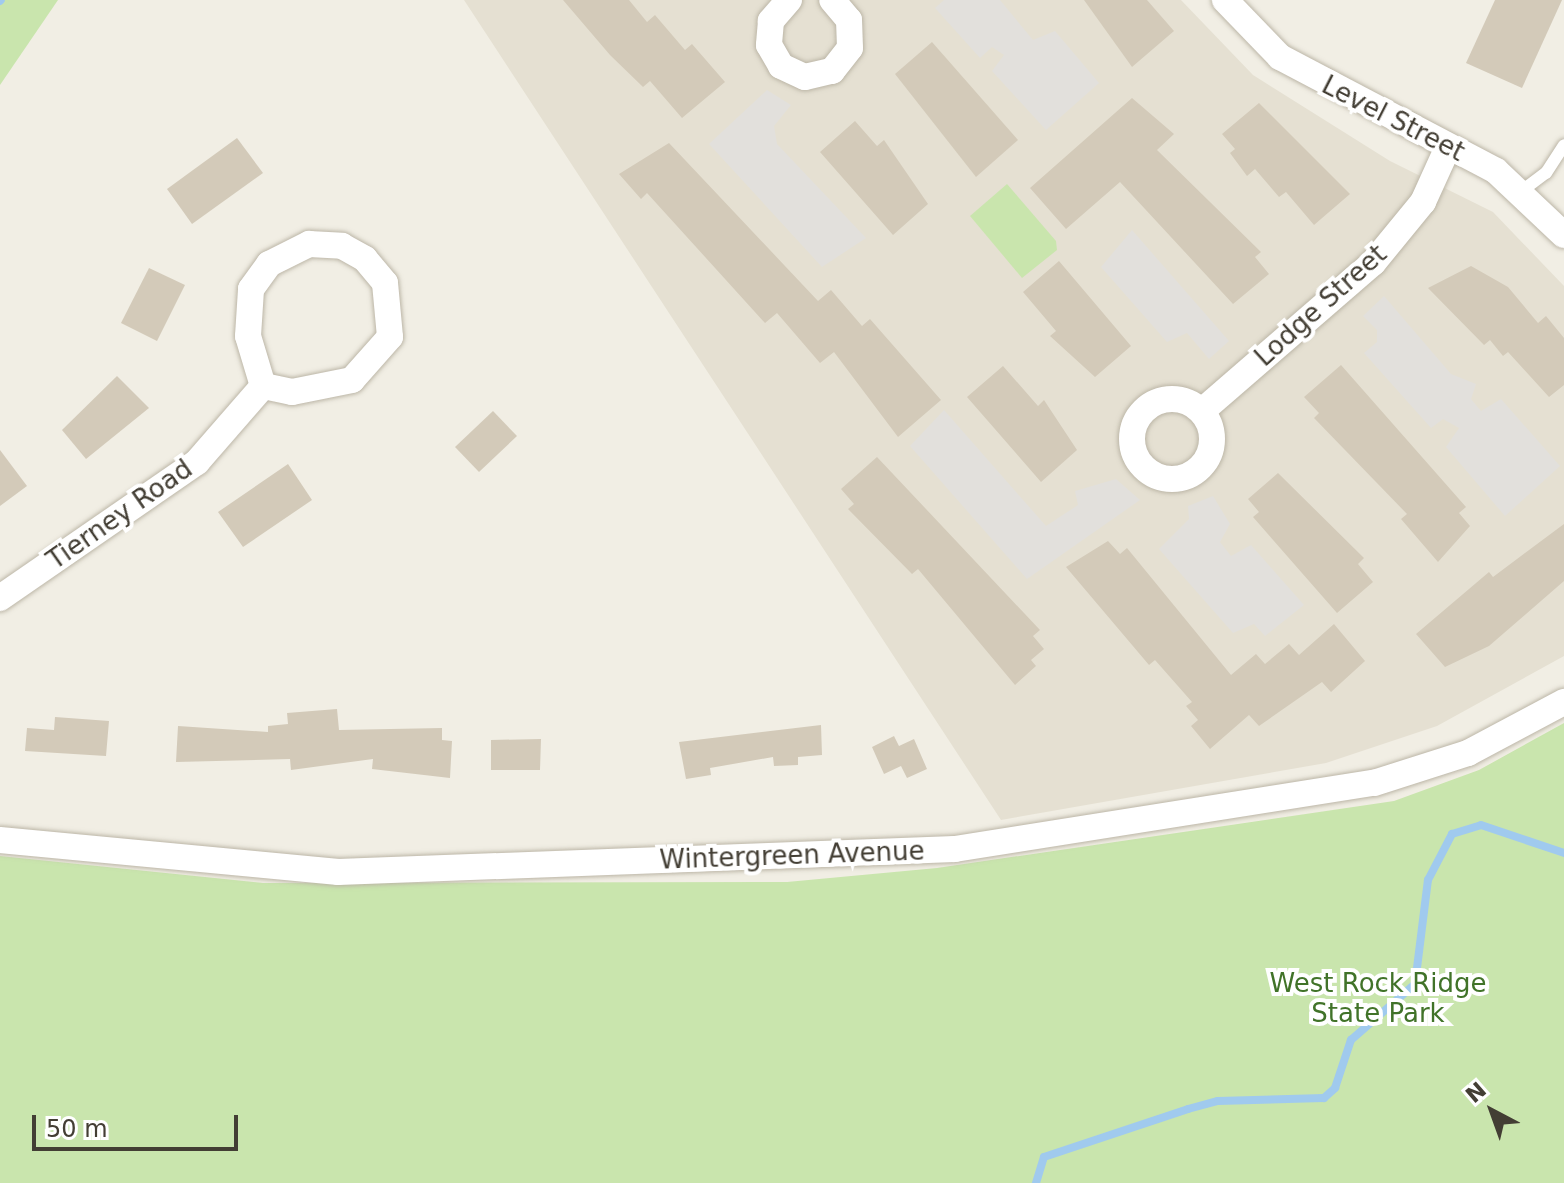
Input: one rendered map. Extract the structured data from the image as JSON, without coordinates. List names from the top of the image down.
{
  "streets": {
    "street": [
      "Level Street",
      "Lodge Street",
      "Tierney Road",
      "Wintergreen Avenue"
    ]
  },
  "crossings": [
    ["Level Street", "Lodge Street"]
  ],
  "parks": ["West Rock Ridge State Park"],
  "scale_bar": "50 m",
  "north": "top left"
}
